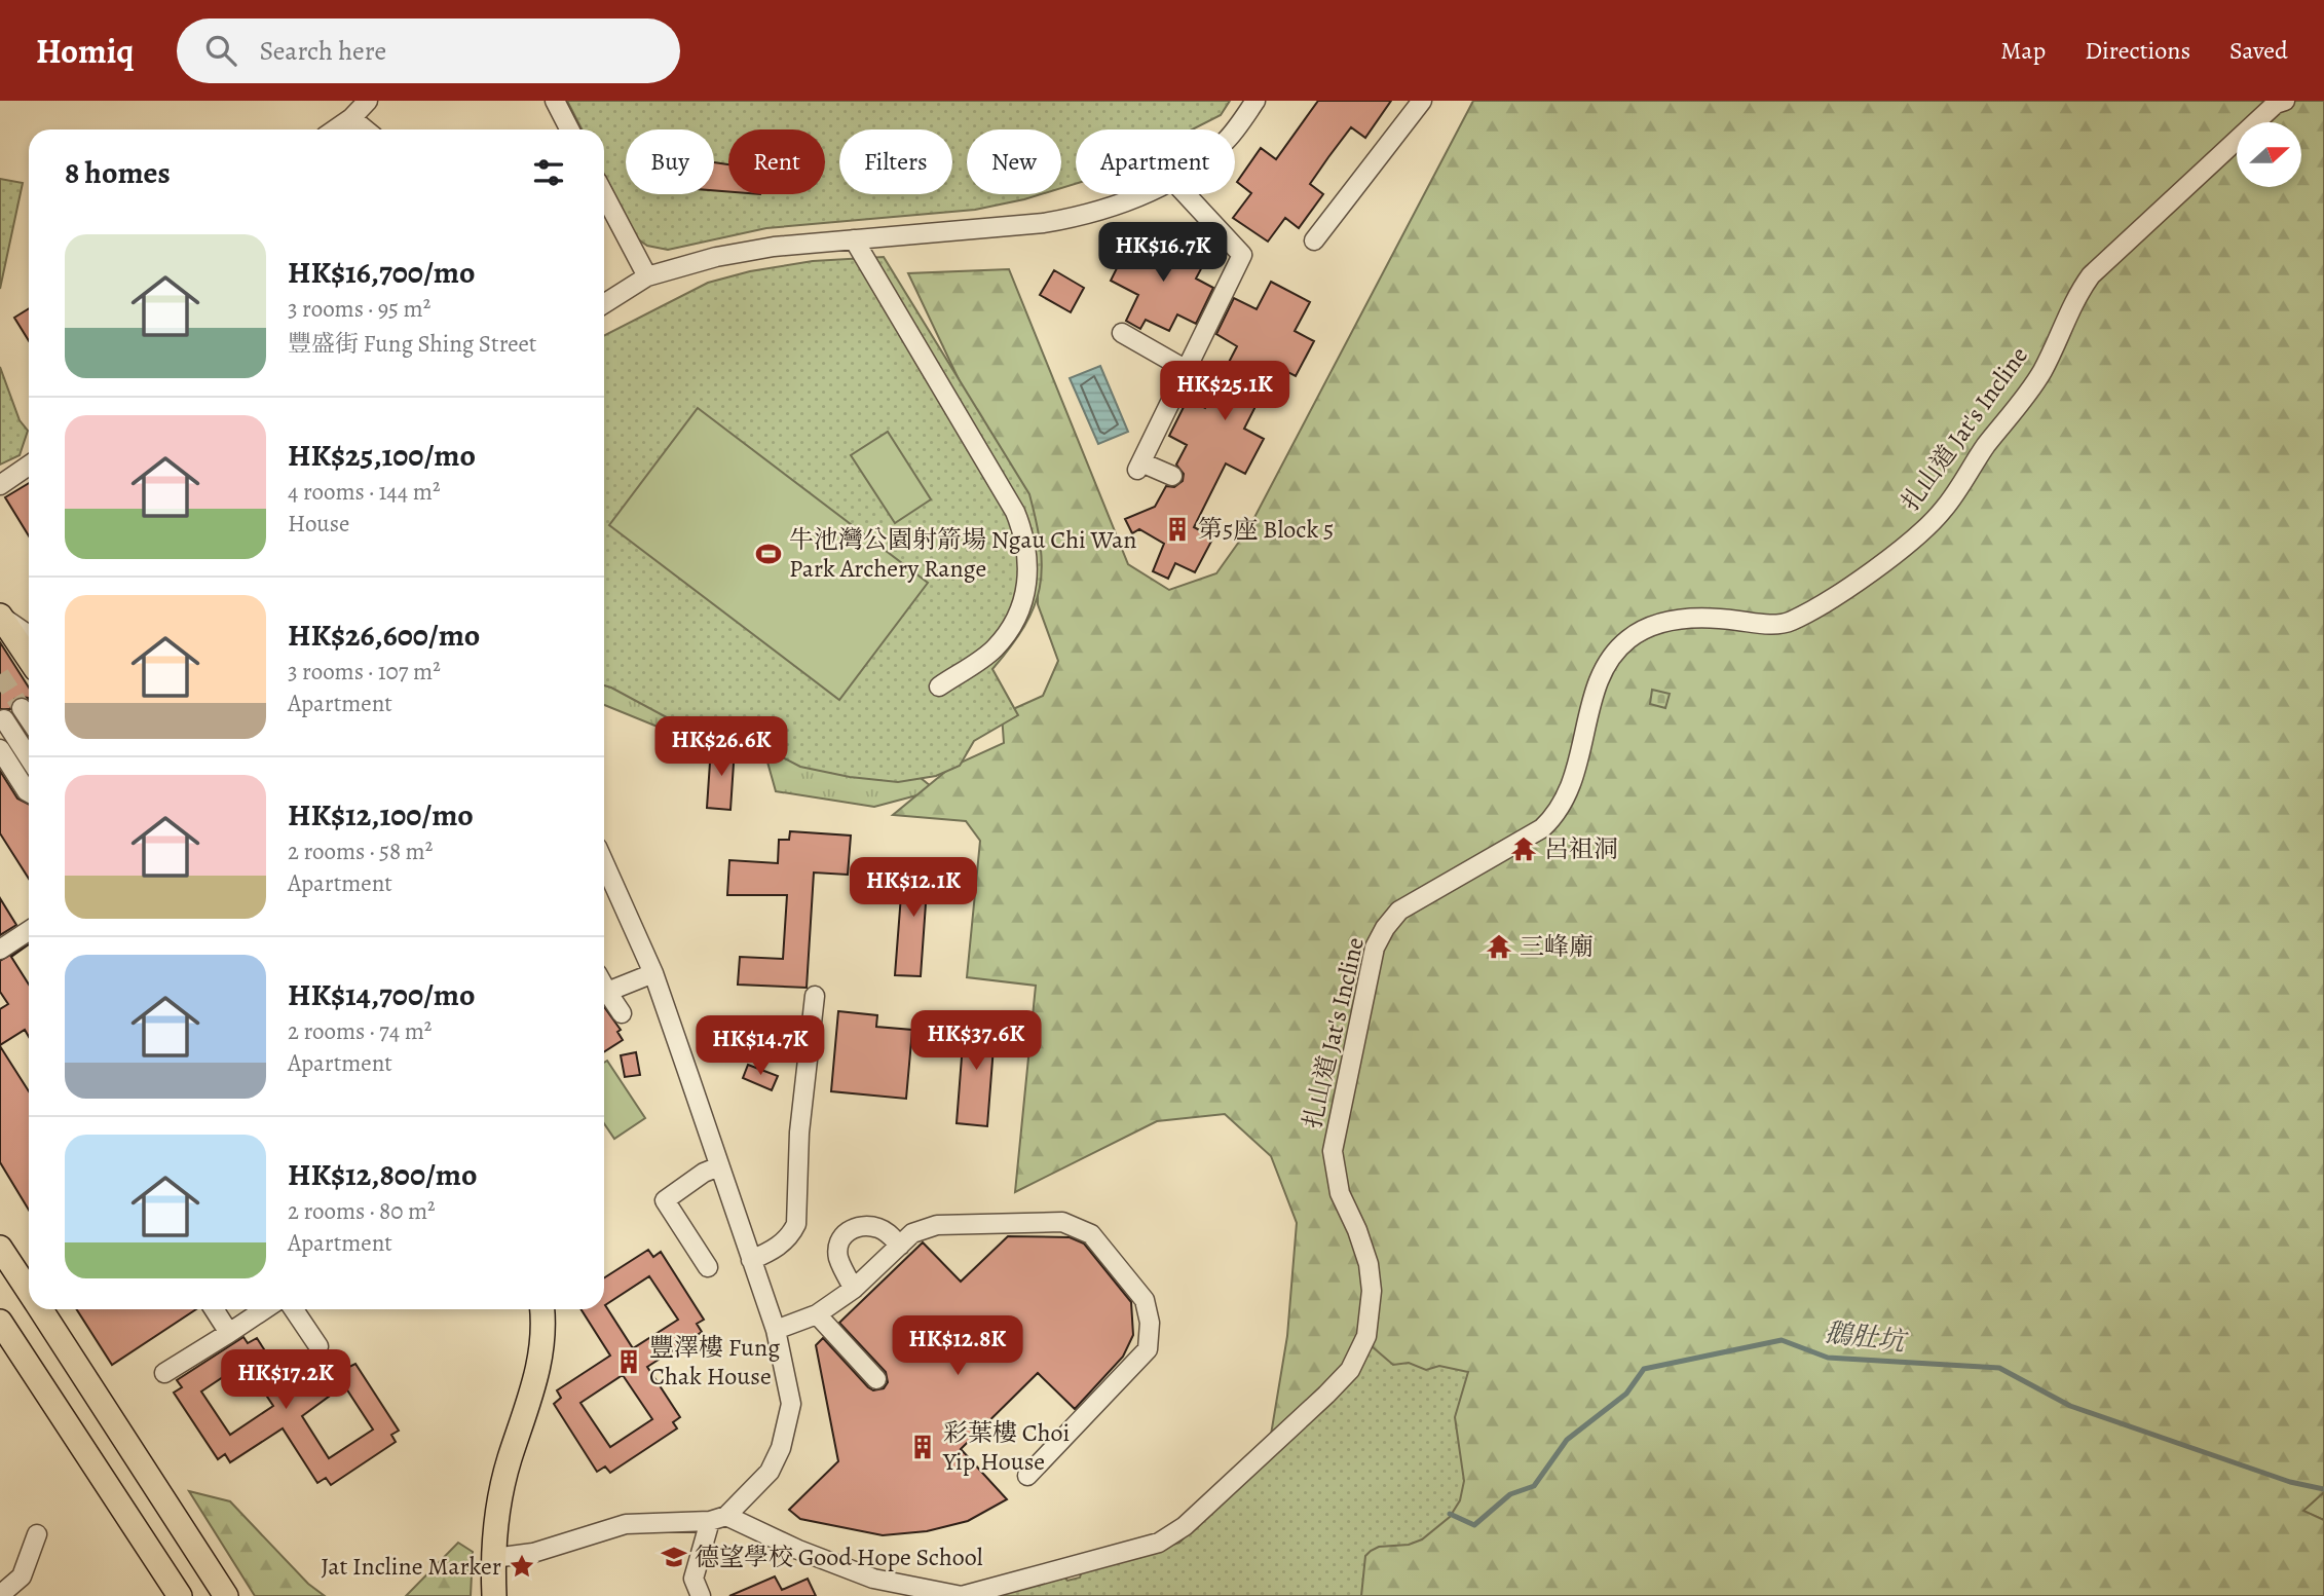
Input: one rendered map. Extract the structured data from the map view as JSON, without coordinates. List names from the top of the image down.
{
  "streets": {
    "street": ["扎山道 Jat's Incline"]
  },
  "water": ["鵝肚坑"],
  "places": {
    "building": ["第5座 Block 5", "豐澤樓 Fung Chak House", "彩葉樓 Choi Yip House"],
    "sports": ["牛池灣公園射箭場 Ngau Chi Wan Park Archery Range"],
    "temple": ["呂祖洞", "三峰廟"],
    "school or university": ["德望學校 Good Hope School"],
    "place": ["Jat Incline Marker"]
  },
  "north": "right",
  "page": {
    "header": "Homiq",
    "search": "Search here",
    "nav": ["Map", "Directions", "Saved"],
    "chip": [
      "Buy",
      "Rent",
      "Filters",
      "New",
      "Apartment"
    ],
    "heading": "8 homes",
    "list": [
      {
        "name": "HK$16,700/mo",
        "note": "3 rooms · 95 m² · 豐盛街 Fung Shing Street"
      },
      {
        "name": "HK$25,100/mo",
        "note": "4 rooms · 144 m² · House"
      },
      {
        "name": "HK$26,600/mo",
        "note": "3 rooms · 107 m² · Apartment"
      },
      {
        "name": "HK$12,100/mo",
        "note": "2 rooms · 58 m² · Apartment"
      },
      {
        "name": "HK$14,700/mo",
        "note": "2 rooms · 74 m² · Apartment"
      },
      {
        "name": "HK$12,800/mo",
        "note": "2 rooms · 80 m² · Apartment"
      }
    ],
    "price": [
      "HK$16.7K",
      "HK$25.1K",
      "HK$26.6K",
      "HK$12.1K",
      "HK$37.6K",
      "HK$14.7K",
      "HK$12.8K",
      "HK$17.2K"
    ]
  }
}
